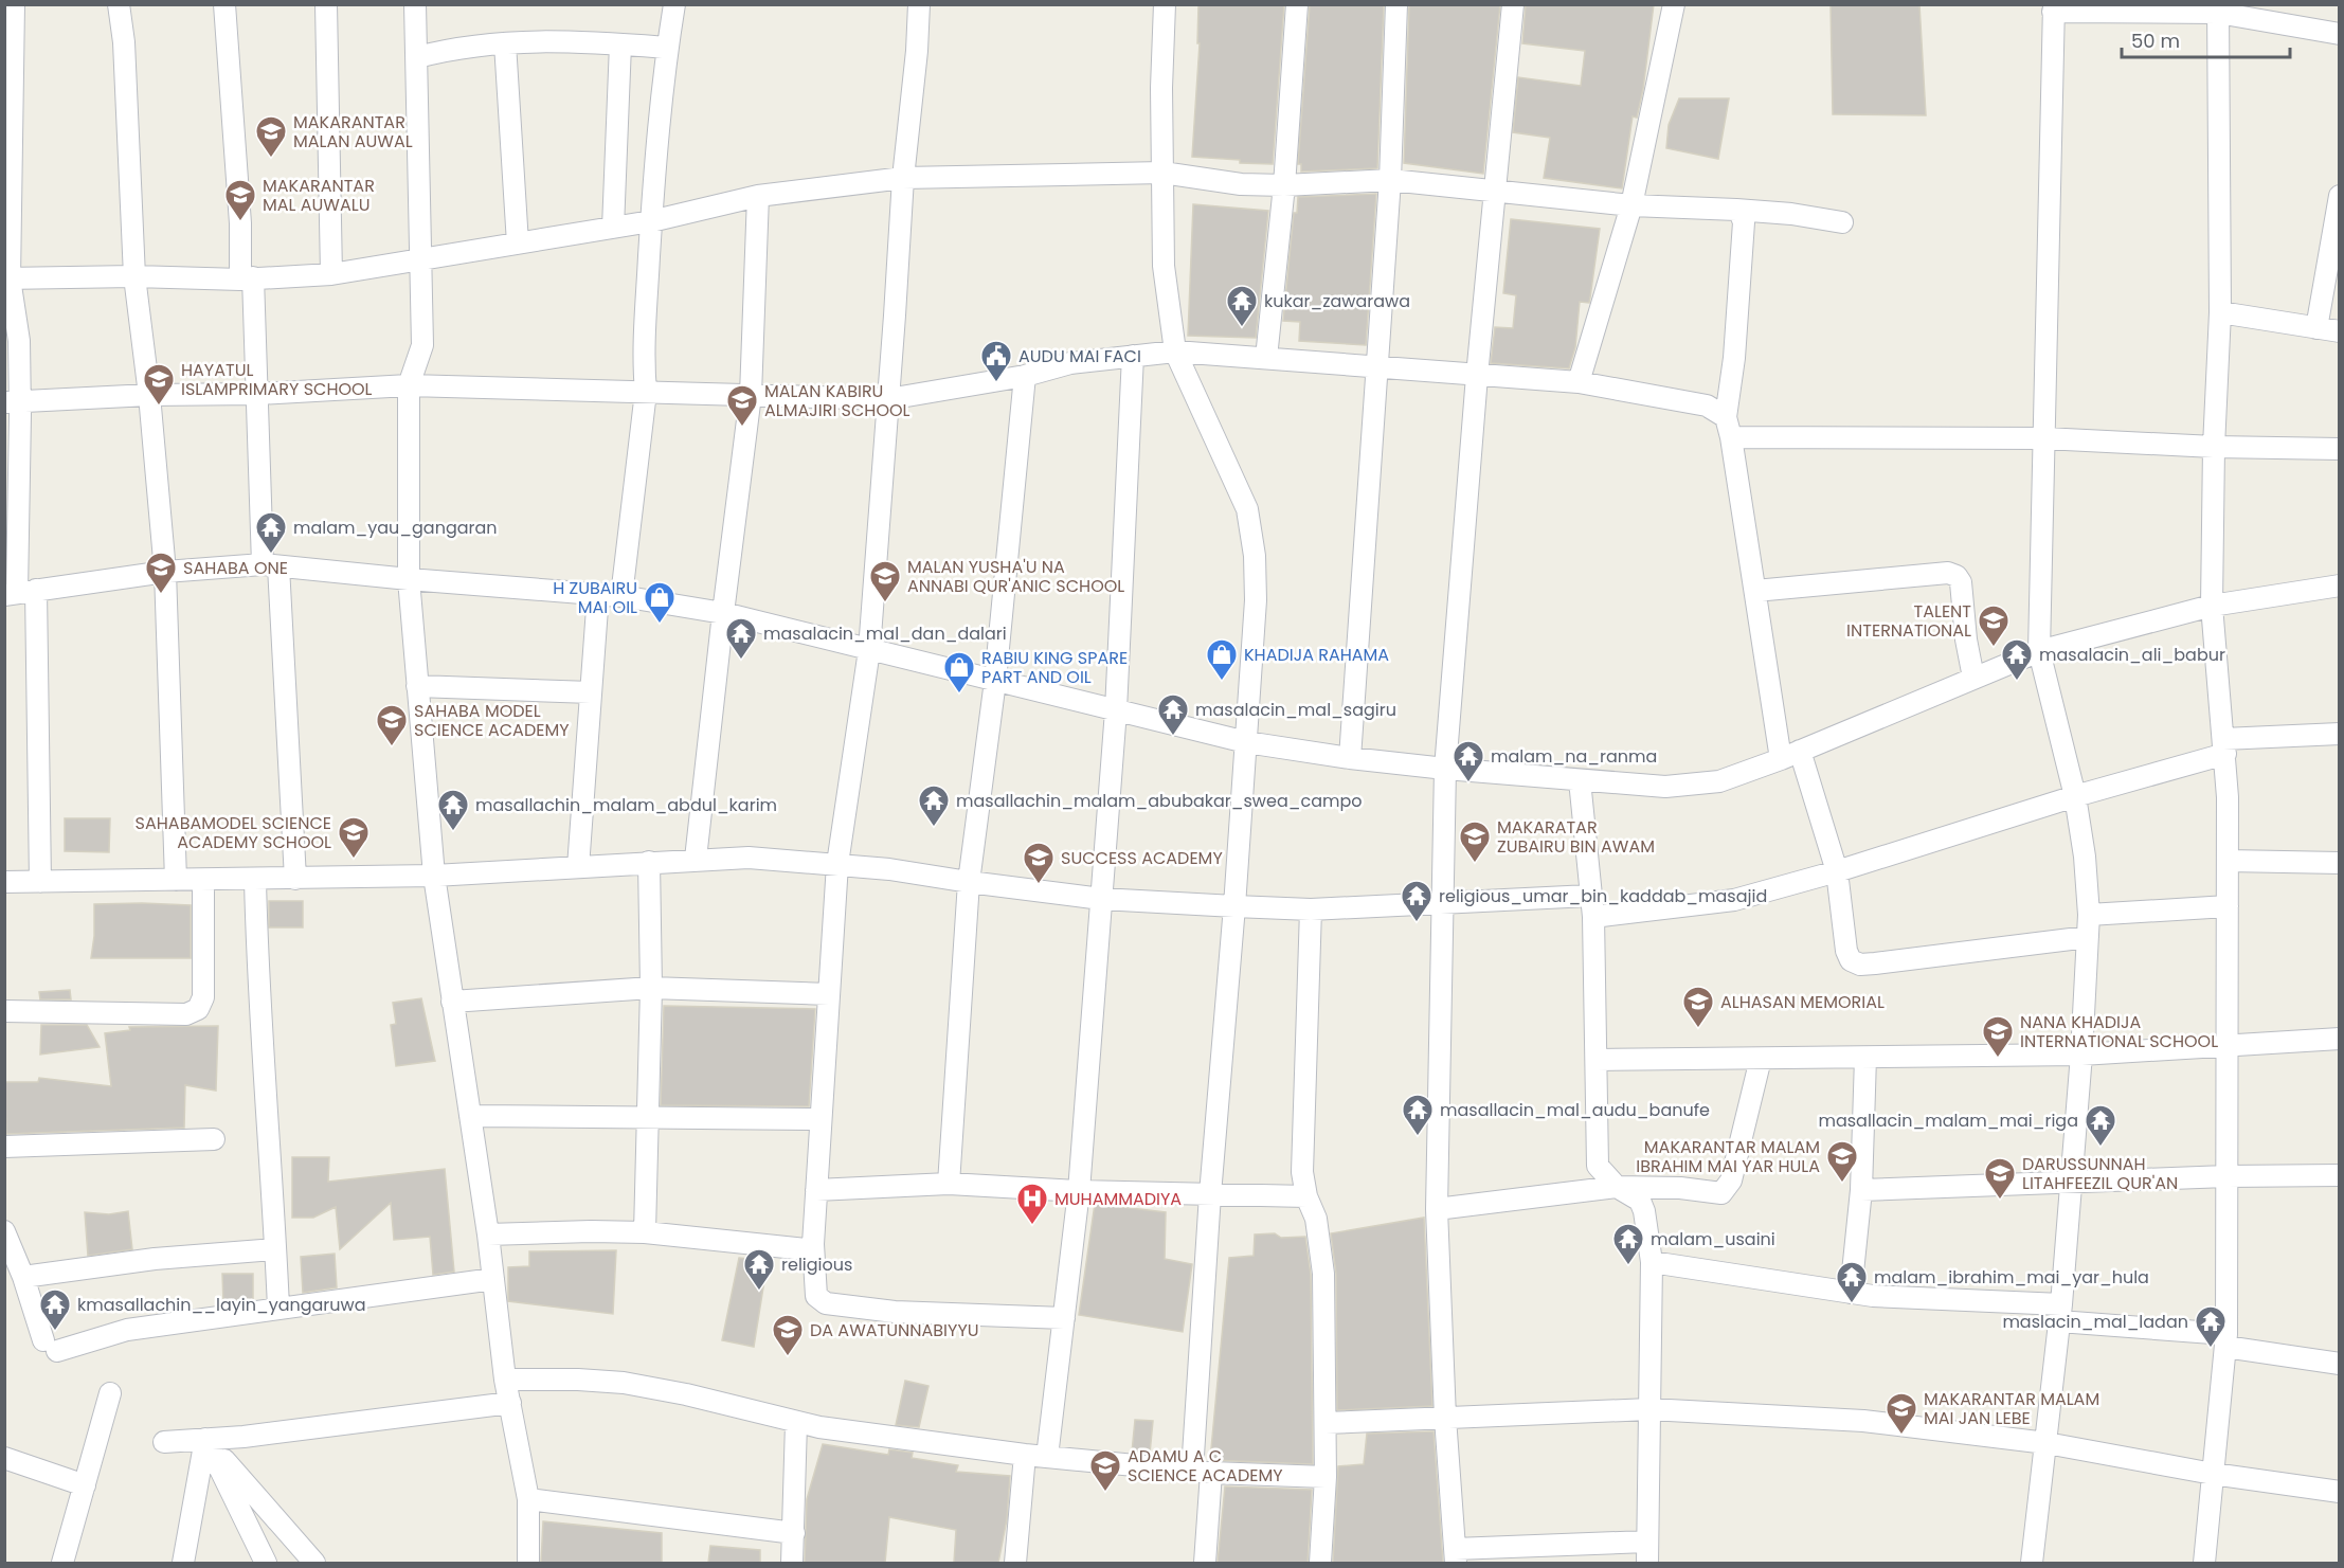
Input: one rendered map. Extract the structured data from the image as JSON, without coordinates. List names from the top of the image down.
{
  "places": {
    "school or university": [
      "MAKARANTAR MALAN AUWAL",
      "MAKARANTAR MAL AUWALU",
      "HAYATUL ISLAMPRIMARY SCHOOL",
      "MALAN KABIRU ALMAJIRI SCHOOL",
      "SAHABA ONE",
      "MALAN YUSHA'U NA ANNABI QUR'ANIC SCHOOL",
      "TALENT INTERNATIONAL",
      "SAHABA MODEL SCIENCE ACADEMY",
      "SAHABAMODEL SCIENCE ACADEMY SCHOOL",
      "MAKARATAR ZUBAIRU BIN AWAM",
      "SUCCESS ACADEMY",
      "ALHASAN MEMORIAL",
      "NANA KHADIJA INTERNATIONAL SCHOOL",
      "MAKARANTAR MALAM IBRAHIM MAI YAR HULA",
      "DARUSSUNNAH LITAHFEEZIL QUR'AN",
      "DA AWATUNNABIYYU",
      "MAKARANTAR MALAM MAI JAN LEBE",
      "ADAMU A C SCIENCE ACADEMY"
    ],
    "temple": [
      "kukar_zawarawa",
      "malam_yau_gangaran",
      "masalacin_mal_dan_dalari",
      "masalacin_ali_babur",
      "masalacin_mal_sagiru",
      "malam_na_ranma",
      "masallachin_malam_abubakar_swea_campo",
      "masallachin_malam_abdul_karim",
      "religious_umar_bin_kaddab_masajid",
      "masallacin_mal_audu_banufe",
      "masallacin_malam_mai_riga",
      "malam_usaini",
      "religious",
      "malam_ibrahim_mai_yar_hula",
      "kmasallachin__layin_yangaruwa",
      "maslacin_mal_ladan"
    ],
    "public building": ["AUDU MAI FACI"],
    "shop": ["H ZUBAIRU MAI OIL", "KHADIJA RAHAMA", "RABIU KING SPARE PART AND OIL"],
    "hospital": ["MUHAMMADIYA"]
  },
  "scale_bar": "50 m"
}
